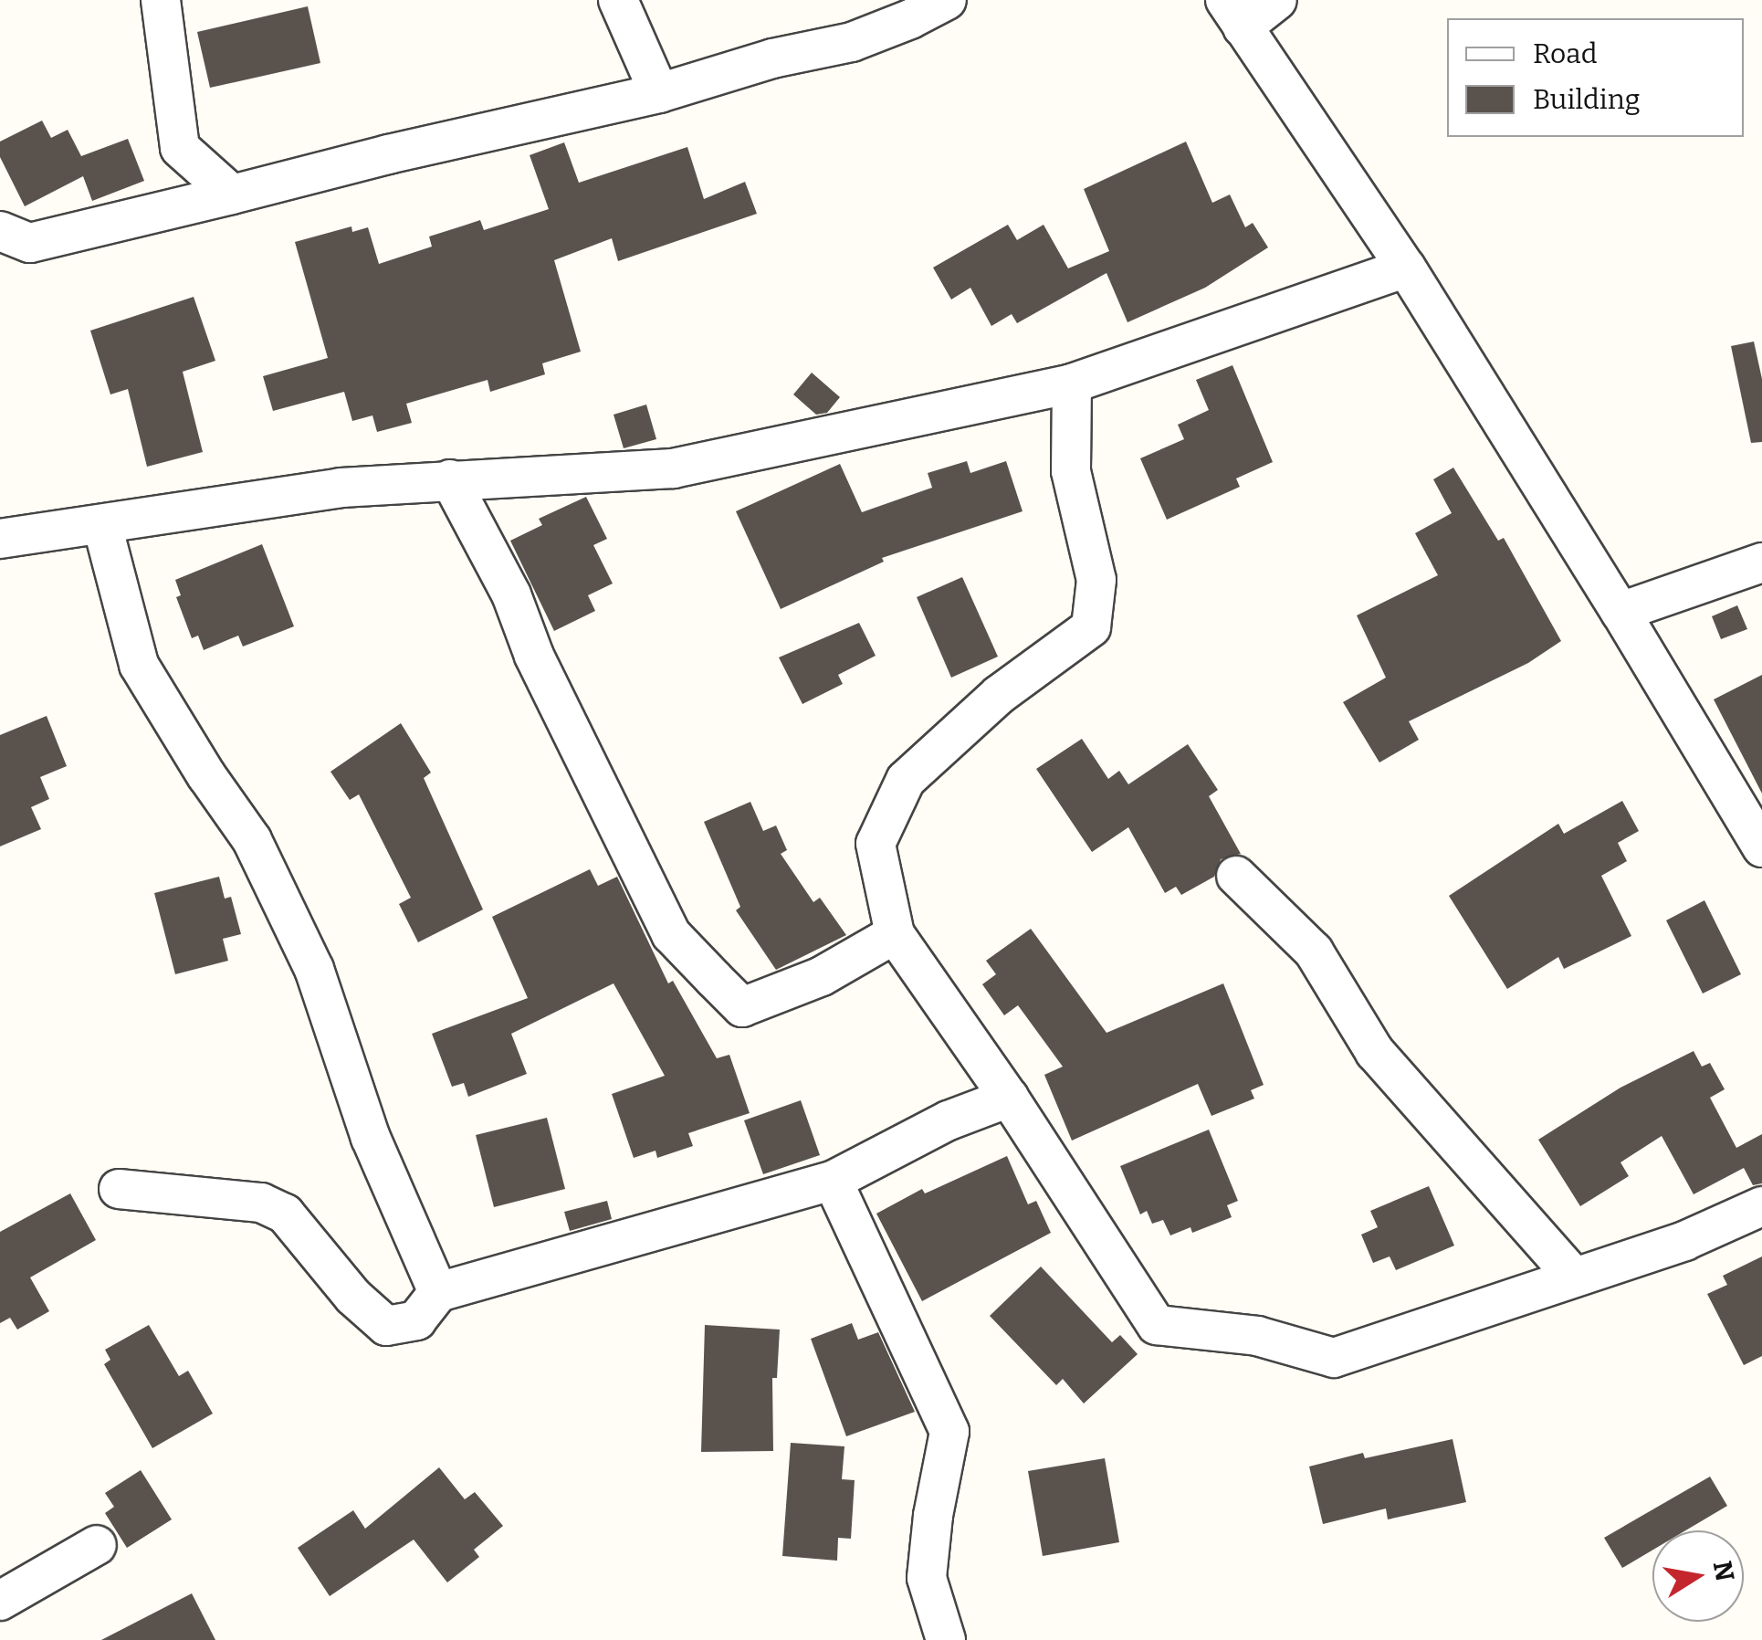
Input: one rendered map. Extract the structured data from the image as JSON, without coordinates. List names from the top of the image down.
{
  "legend": ["Road", "Building"],
  "north": "right"
}
